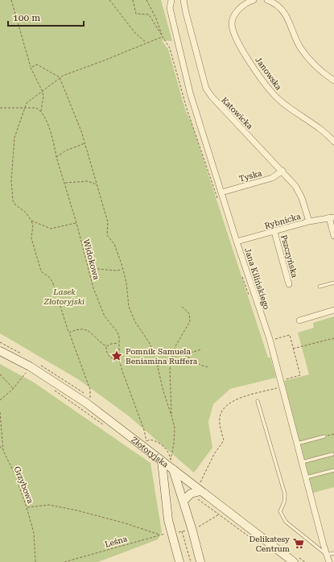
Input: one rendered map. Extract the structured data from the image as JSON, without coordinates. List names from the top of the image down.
{
  "streets": {
    "street": [
      "Janowska",
      "Katowicka",
      "Tyska",
      "Rybnicka",
      "Pszczyńska",
      "Jana Kilińskiego",
      "Złotoryjska"
    ],
    "path": ["Widokowa", "Grzybowa", "Leśna"]
  },
  "crossings": [
    ["Katowicka", "Tyska"],
    ["Katowicka", "Rybnicka"],
    ["Tyska", "Jana Kilińskiego"],
    ["Rybnicka", "Pszczyńska"],
    ["Rybnicka", "Jana Kilińskiego"]
  ],
  "parks": ["Lasek Złotoryjski"],
  "places": {
    "place": ["Pomnik Samuela Beniamina Ruffera"],
    "supermarket": ["Delikatesy Centrum"]
  },
  "scale_bar": "100 m"
}
